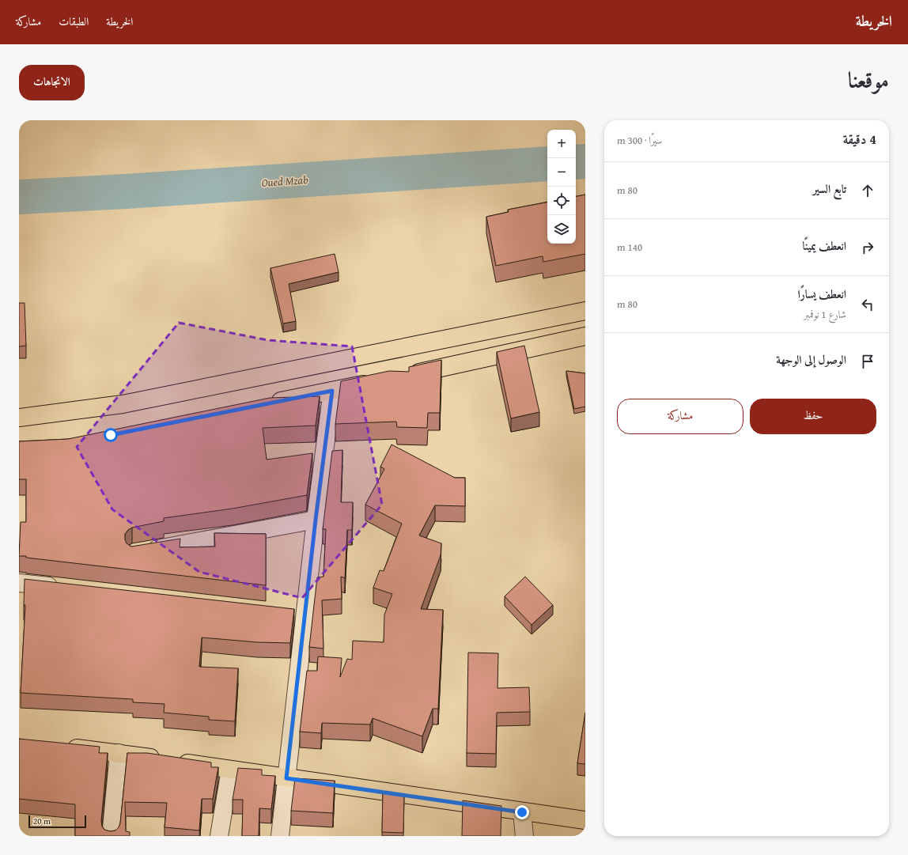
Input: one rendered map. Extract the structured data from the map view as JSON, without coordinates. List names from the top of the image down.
{
  "water": ["Oued Mzab"],
  "scale_bar": "20 m",
  "page": {
    "header": "الخريطة",
    "nav": ["الخريطة", "الطبقات", "مشاركة"],
    "title": "موقعنا",
    "buttons": [
      "الاتجاهات",
      ["حفظ", "مشاركة"]
    ],
    "heading": ["4 دقيقة", "سيرًا · 300 m"],
    "map_buttons": ["+", "−"],
    "list": [
      ["تابع السير", "80 m"],
      ["انعطف يمينًا", "140 m"],
      ["انعطف يسارًا", "شارع 1 نوفمبر", "80 m"],
      "الوصول إلى الوجهة"
    ],
    "scale": "20 m"
  }
}
